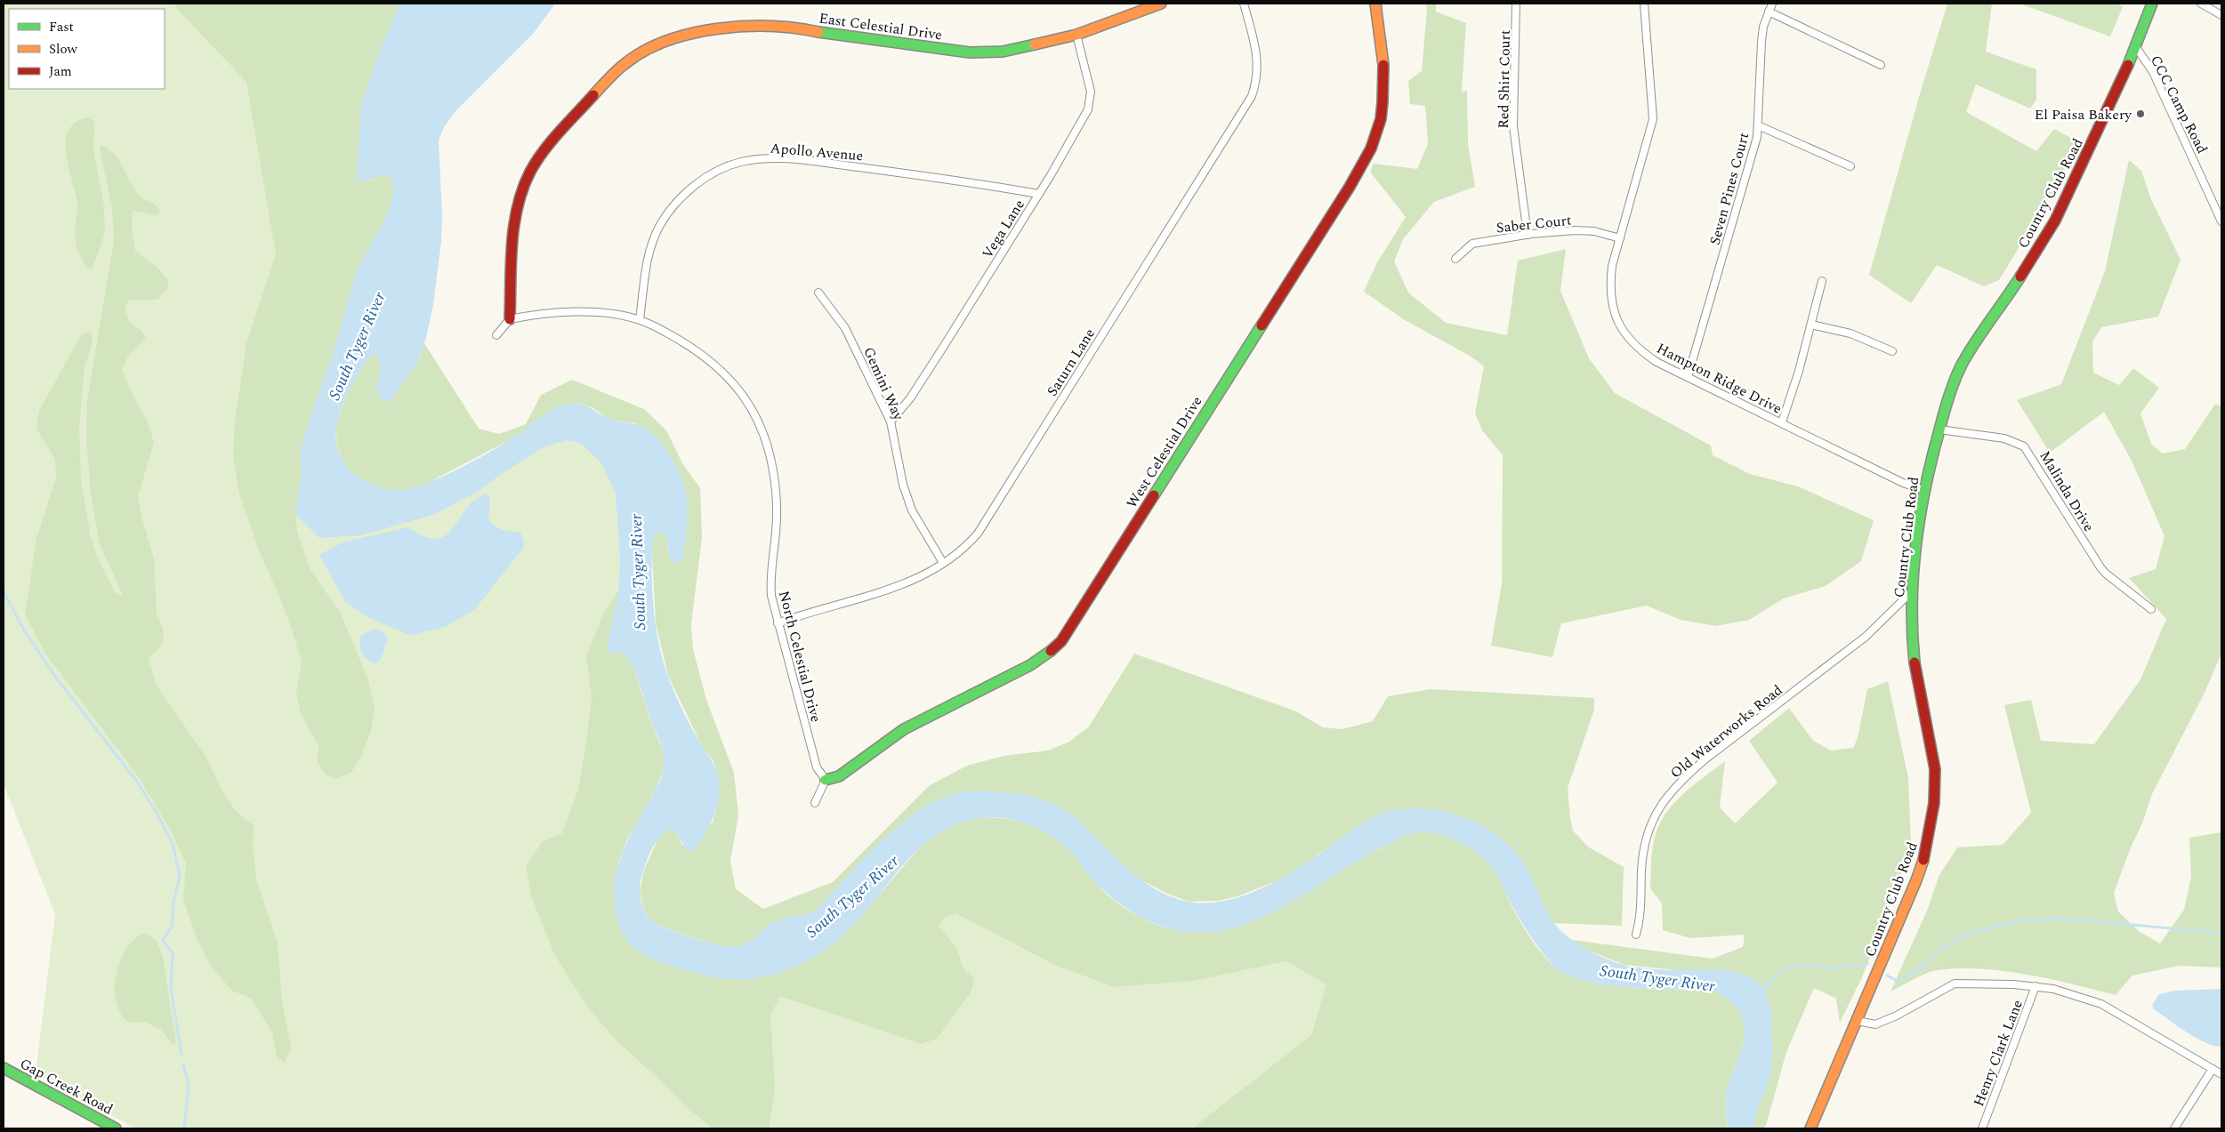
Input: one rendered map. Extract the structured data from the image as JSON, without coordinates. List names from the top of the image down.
{
  "streets": {
    "street": [
      "East Celestial Drive",
      "Red Shirt Court",
      "CCC Camp Road",
      "Apollo Avenue",
      "Seven Pines Court",
      "Country Club Road",
      "Saber Court",
      "Vega Lane",
      "Saturn Lane",
      "Hampton Ridge Drive",
      "Gemini Way",
      "West Celestial Drive",
      "Malinda Drive",
      "North Celestial Drive",
      "Old Waterworks Road",
      "Henry Clark Lane",
      "Gap Creek Road"
    ]
  },
  "crossings": [
    ["East Celestial Drive", "Vega Lane"],
    ["East Celestial Drive", "North Celestial Drive"],
    ["Red Shirt Court", "Saber Court"],
    ["CCC Camp Road", "Country Club Road"],
    ["Apollo Avenue", "Vega Lane"],
    ["Apollo Avenue", "North Celestial Drive"],
    ["Seven Pines Court", "Hampton Ridge Drive"],
    ["Country Club Road", "Hampton Ridge Drive"],
    ["Country Club Road", "Malinda Drive"],
    ["Country Club Road", "Old Waterworks Road"],
    ["Saber Court", "Hampton Ridge Drive"],
    ["Vega Lane", "Gemini Way"],
    ["Saturn Lane", "Gemini Way"],
    ["Saturn Lane", "North Celestial Drive"],
    ["West Celestial Drive", "North Celestial Drive"]
  ],
  "water": ["South Tyger River"],
  "places": ["El Paisa Bakery"],
  "legend": ["Fast", "Slow", "Jam"]
}
